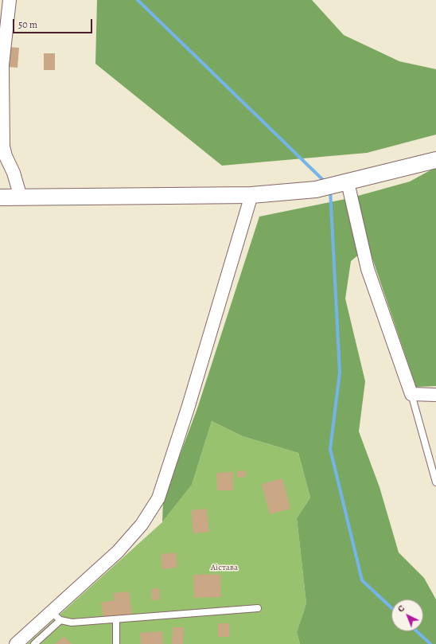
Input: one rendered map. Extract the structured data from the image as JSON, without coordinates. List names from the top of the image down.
{
  "parks": ["Аістава"],
  "scale_bar": "50 m",
  "north": "top left"
}
